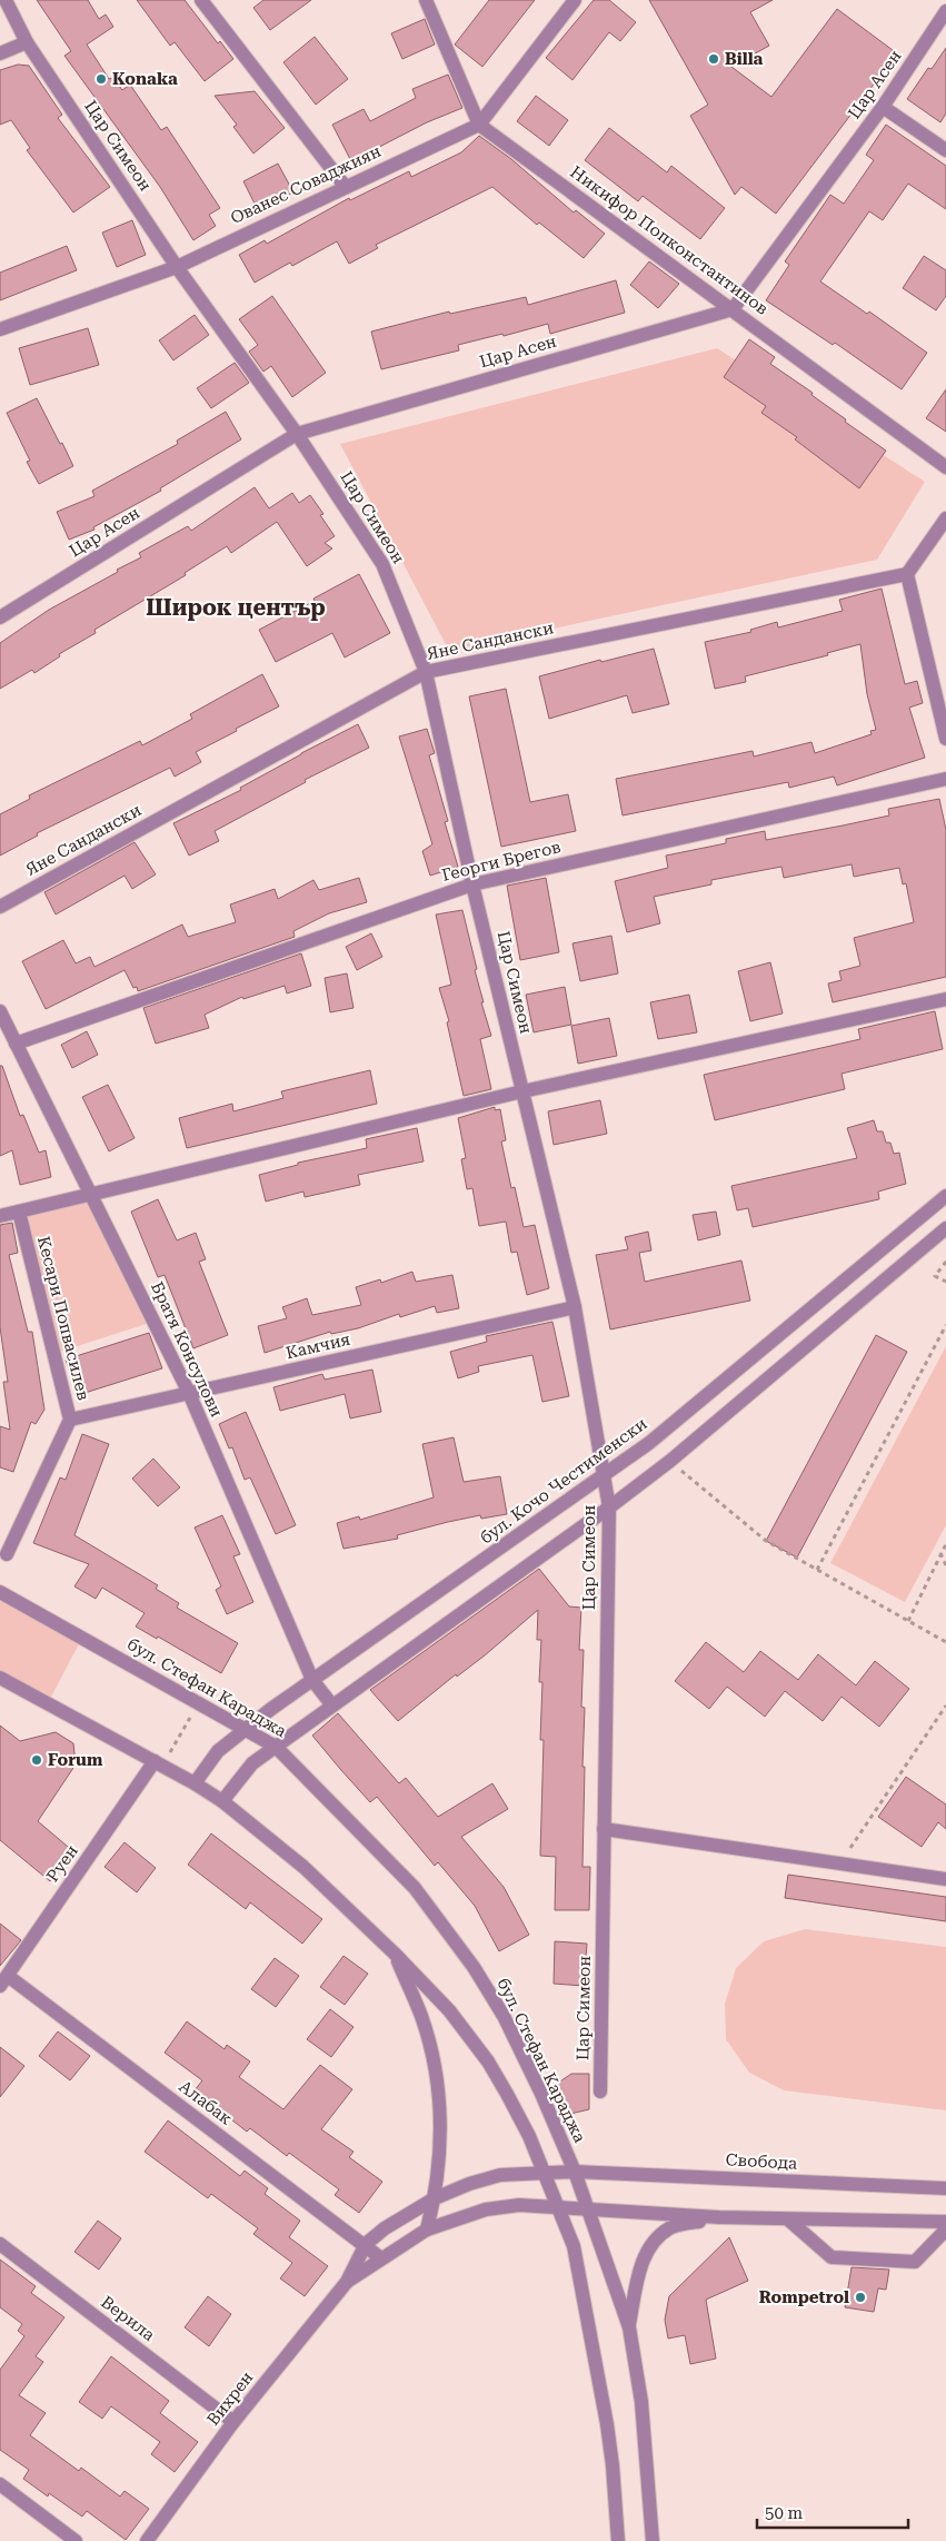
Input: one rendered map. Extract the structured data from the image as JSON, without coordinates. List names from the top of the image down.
{
  "streets": {
    "street": [
      "Цар Асен",
      "Цар Симеон",
      "Ованес Соваджиян",
      "Никифор Попконстантинов",
      "Яне Сандански",
      "Георги Брегов",
      "Кесари Попвасилев",
      "Камчия",
      "Братя Консулови",
      "бул. Кочо Честименски",
      "бул. Стефан Караджа",
      "Руен",
      "Алабак",
      "Свобода",
      "Верила",
      "Вихрен"
    ]
  },
  "crossings": [
    ["Цар Асен", "Цар Симеон"],
    ["Цар Асен", "Никифор Попконстантинов"],
    ["Цар Симеон", "Ованес Соваджиян"],
    ["Цар Симеон", "Яне Сандански"],
    ["Цар Симеон", "Георги Брегов"],
    ["Цар Симеон", "Камчия"],
    ["Цар Симеон", "бул. Кочо Честименски"],
    ["Ованес Соваджиян", "Никифор Попконстантинов"],
    ["Георги Брегов", "Братя Консулови"],
    ["Кесари Попвасилев", "Камчия"],
    ["Камчия", "Братя Консулови"],
    ["Братя Консулови", "бул. Кочо Честименски"],
    ["бул. Кочо Честименски", "бул. Стефан Караджа"],
    ["бул. Стефан Караджа", "Свобода"],
    ["Руен", "Алабак"],
    ["Алабак", "Свобода"],
    ["Верила", "Вихрен"]
  ],
  "districts": ["Широк център"],
  "places": [
    "Billa",
    "Konaka",
    "Forum",
    "Rompetrol"
  ],
  "scale_bar": "50 m"
}
